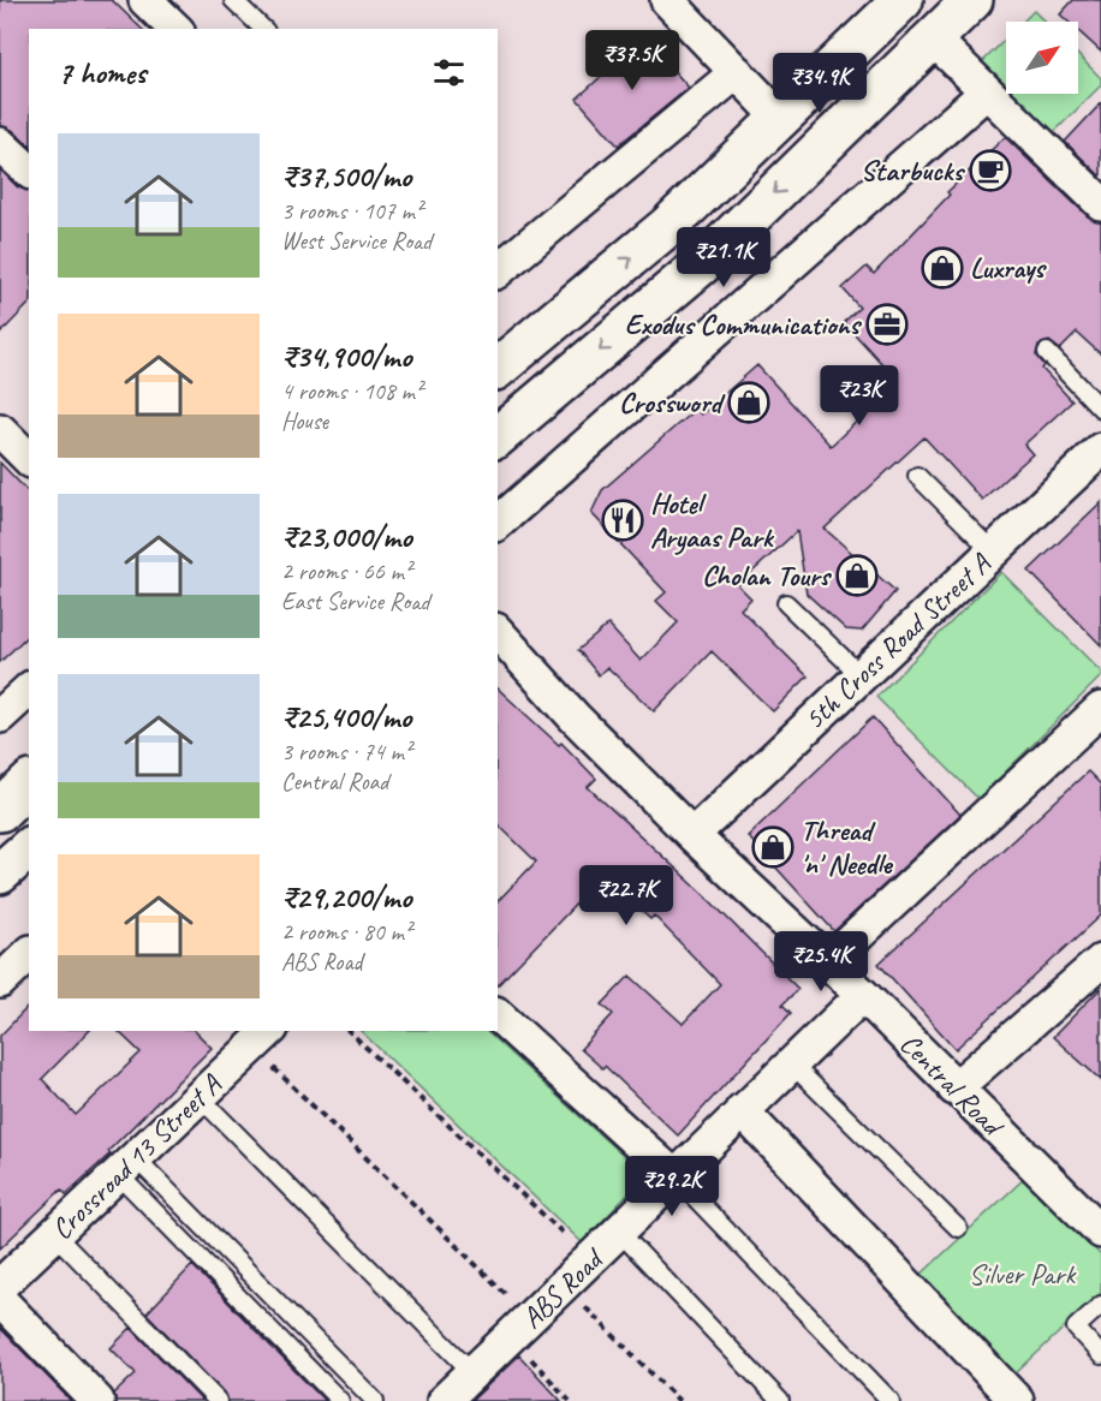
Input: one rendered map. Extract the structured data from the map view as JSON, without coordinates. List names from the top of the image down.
{
  "streets": {
    "street": [
      "5th Cross Road Street A",
      "Central Road",
      "Crossroad 13 Street A",
      "ABS Road"
    ]
  },
  "crossings": [
    ["5th Cross Road Street A", "Central Road"],
    ["Central Road", "ABS Road"]
  ],
  "parks": ["Silver Park"],
  "places": {
    "cafe": ["Starbucks"],
    "shop": [
      "Luxrays",
      "Crossword",
      "Cholan Tours",
      "Thread 'n' Needle"
    ],
    "office": ["Exodus Communications"],
    "restaurant": ["Hotel Aryaas Park"]
  },
  "north": "top right",
  "page": {
    "heading": "7 homes",
    "price": [
      "₹37.5K",
      "₹34.9K",
      "₹21.1K",
      "₹23K",
      "₹22.7K",
      "₹25.4K",
      "₹29.2K"
    ],
    "list": [
      {
        "name": "₹37,500/mo",
        "note": "3 rooms · 107 m² · West Service Road"
      },
      {
        "name": "₹34,900/mo",
        "note": "4 rooms · 108 m² · House"
      },
      {
        "name": "₹23,000/mo",
        "note": "2 rooms · 66 m² · East Service Road"
      },
      {
        "name": "₹25,400/mo",
        "note": "3 rooms · 74 m² · Central Road"
      },
      {
        "name": "₹29,200/mo",
        "note": "2 rooms · 80 m² · ABS Road"
      }
    ]
  }
}
